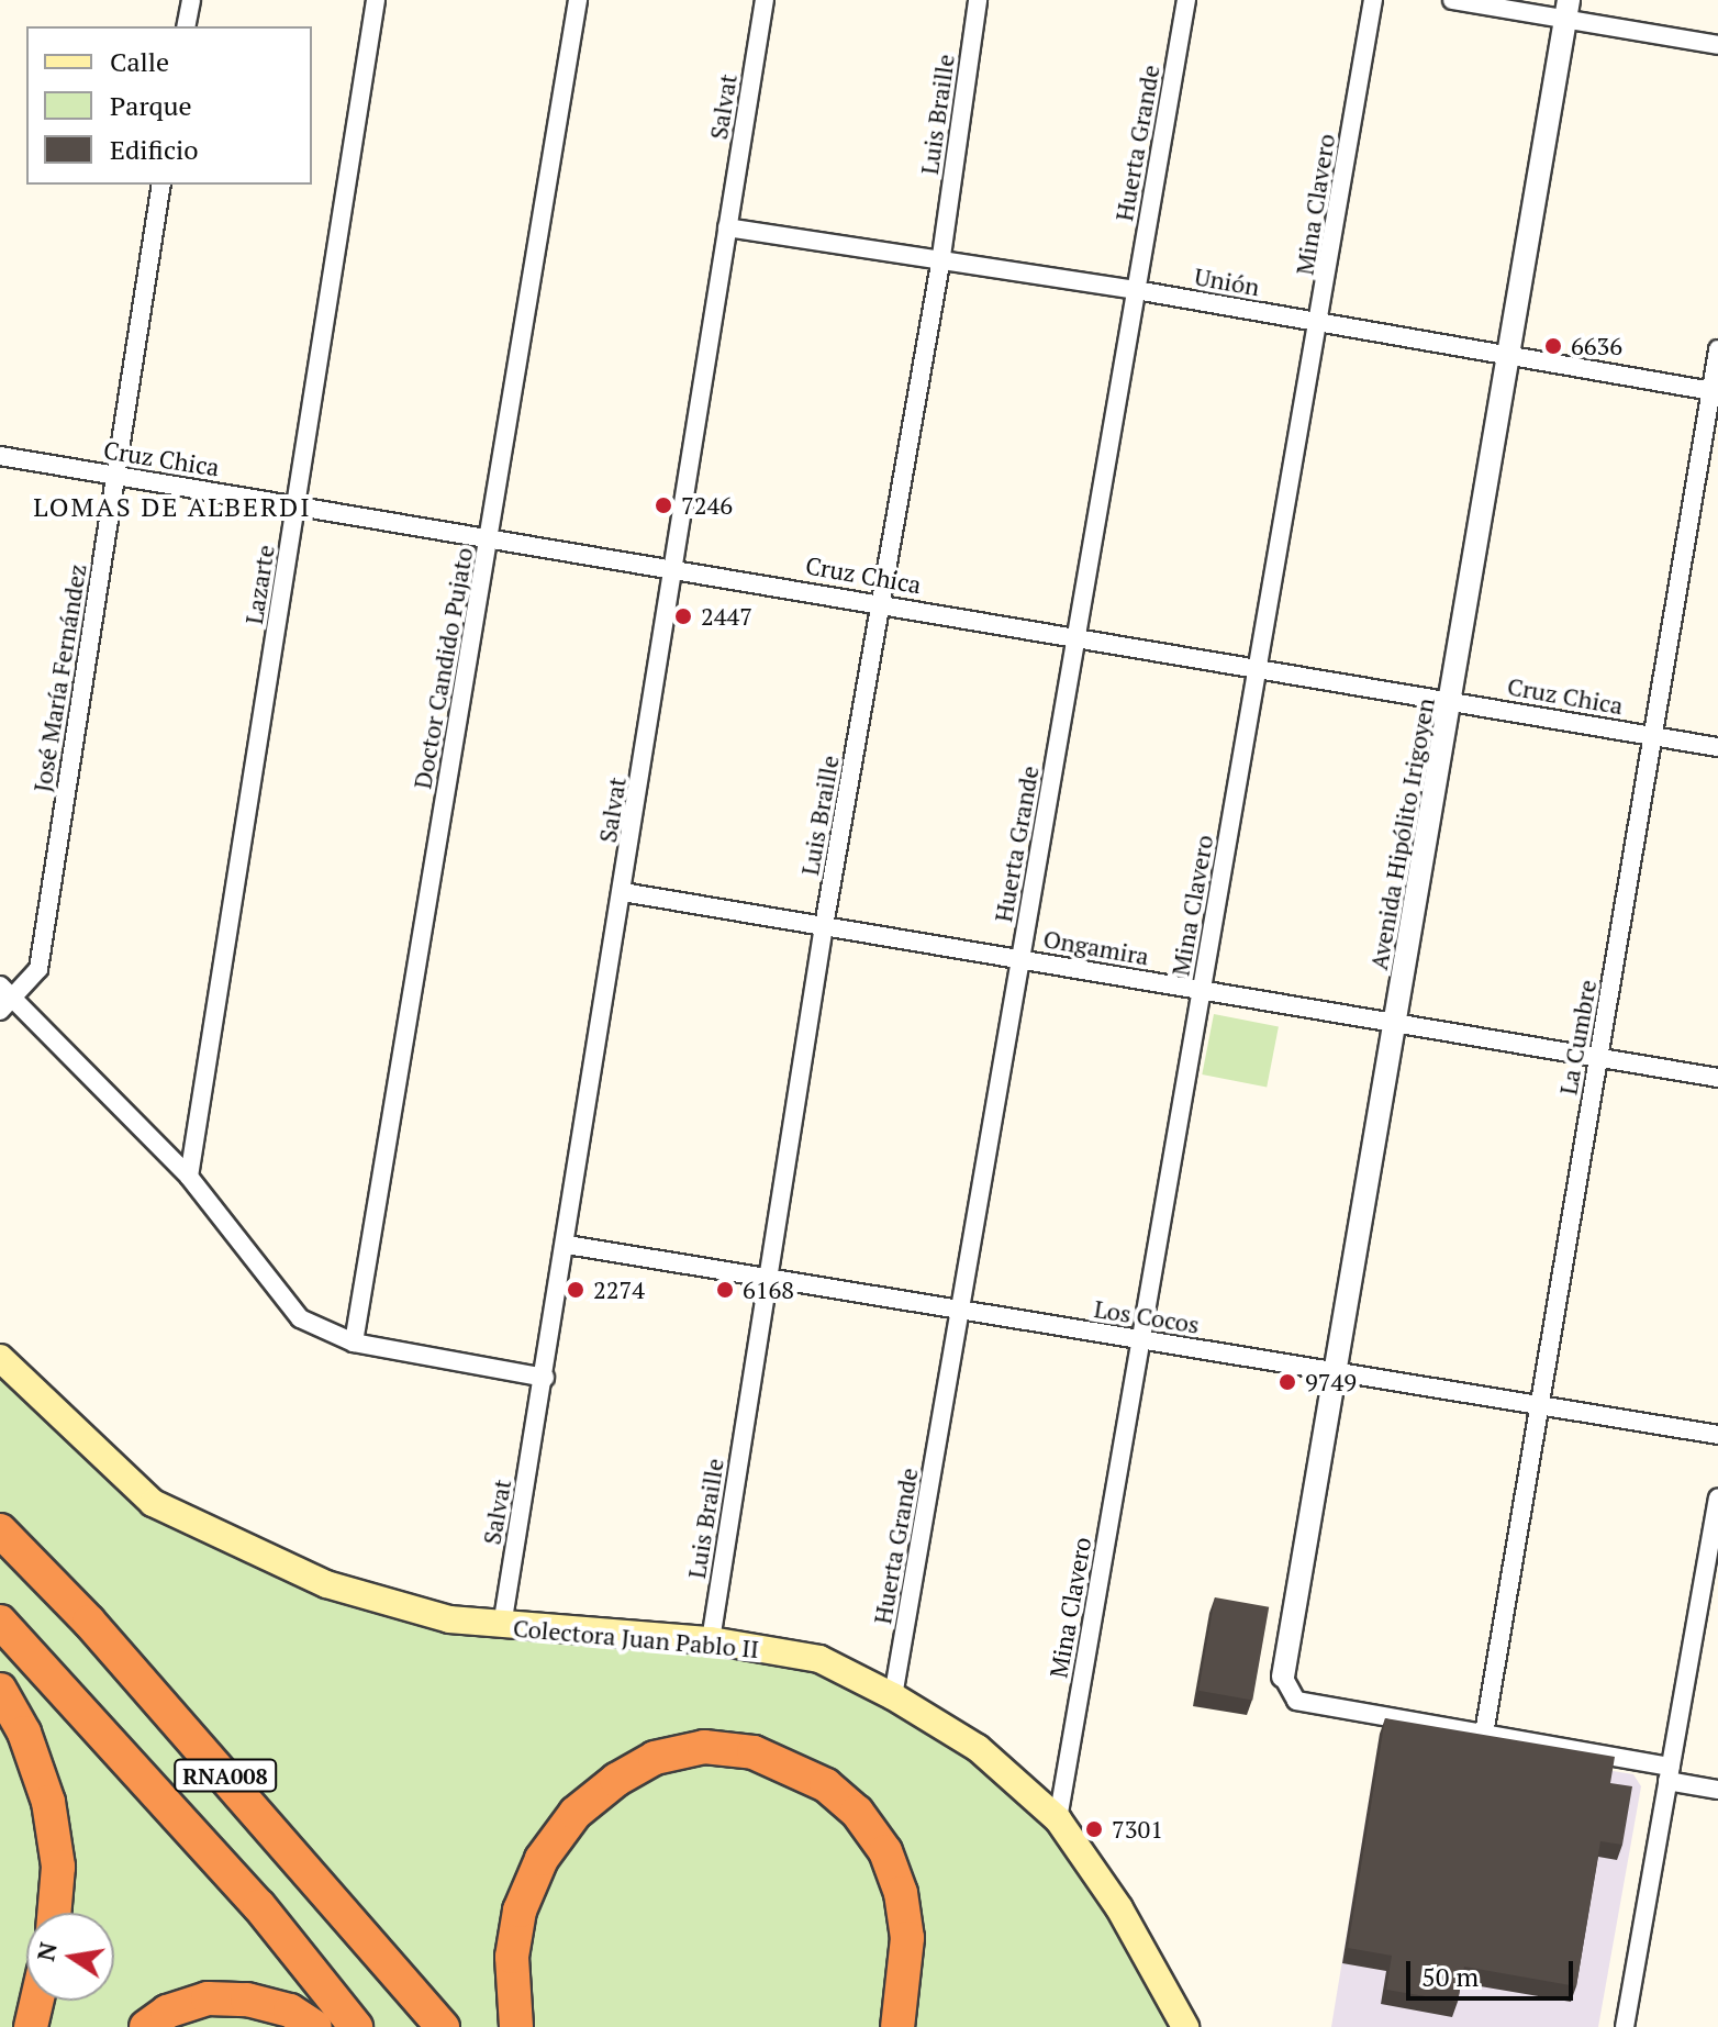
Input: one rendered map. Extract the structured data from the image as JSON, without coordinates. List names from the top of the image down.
{
  "streets": {
    "highway": ["RNA008"],
    "main road": ["Colectora Juan Pablo II"],
    "street": [
      "Salvat",
      "Luis Braille",
      "Huerta Grande",
      "Mina Clavero",
      "Unión",
      "Cruz Chica",
      "Lazarte",
      "Doctor Candido Pujato",
      "José María Fernández",
      "Avenida Hipólito Irigoyen",
      "Ongamira",
      "La Cumbre",
      "Los Cocos"
    ]
  },
  "crossings": [
    ["Salvat", "Unión"],
    ["Salvat", "Cruz Chica"],
    ["Salvat", "Ongamira"],
    ["Salvat", "Los Cocos"],
    ["Salvat", "Colectora Juan Pablo II"],
    ["Luis Braille", "Unión"],
    ["Luis Braille", "Cruz Chica"],
    ["Luis Braille", "Ongamira"],
    ["Luis Braille", "Los Cocos"],
    ["Luis Braille", "Colectora Juan Pablo II"],
    ["Huerta Grande", "Unión"],
    ["Huerta Grande", "Cruz Chica"],
    ["Huerta Grande", "Ongamira"],
    ["Huerta Grande", "Los Cocos"],
    ["Huerta Grande", "Colectora Juan Pablo II"],
    ["Mina Clavero", "Unión"],
    ["Mina Clavero", "Cruz Chica"],
    ["Mina Clavero", "Ongamira"],
    ["Mina Clavero", "Los Cocos"],
    ["Mina Clavero", "Colectora Juan Pablo II"],
    ["Unión", "Avenida Hipólito Irigoyen"],
    ["Unión", "La Cumbre"],
    ["Cruz Chica", "Lazarte"],
    ["Cruz Chica", "Doctor Candido Pujato"],
    ["Cruz Chica", "José María Fernández"],
    ["Cruz Chica", "Avenida Hipólito Irigoyen"],
    ["Cruz Chica", "La Cumbre"],
    ["Avenida Hipólito Irigoyen", "Ongamira"],
    ["Avenida Hipólito Irigoyen", "Los Cocos"],
    ["Ongamira", "La Cumbre"],
    ["La Cumbre", "Los Cocos"]
  ],
  "districts": ["LOMAS DE ALBERDI"],
  "places": [
    "6636",
    "7246",
    "2447",
    "2274",
    "6168",
    "9749",
    "7301"
  ],
  "legend": ["Calle", "Parque", "Edificio"],
  "scale_bar": "50 m",
  "north": "left"
}
